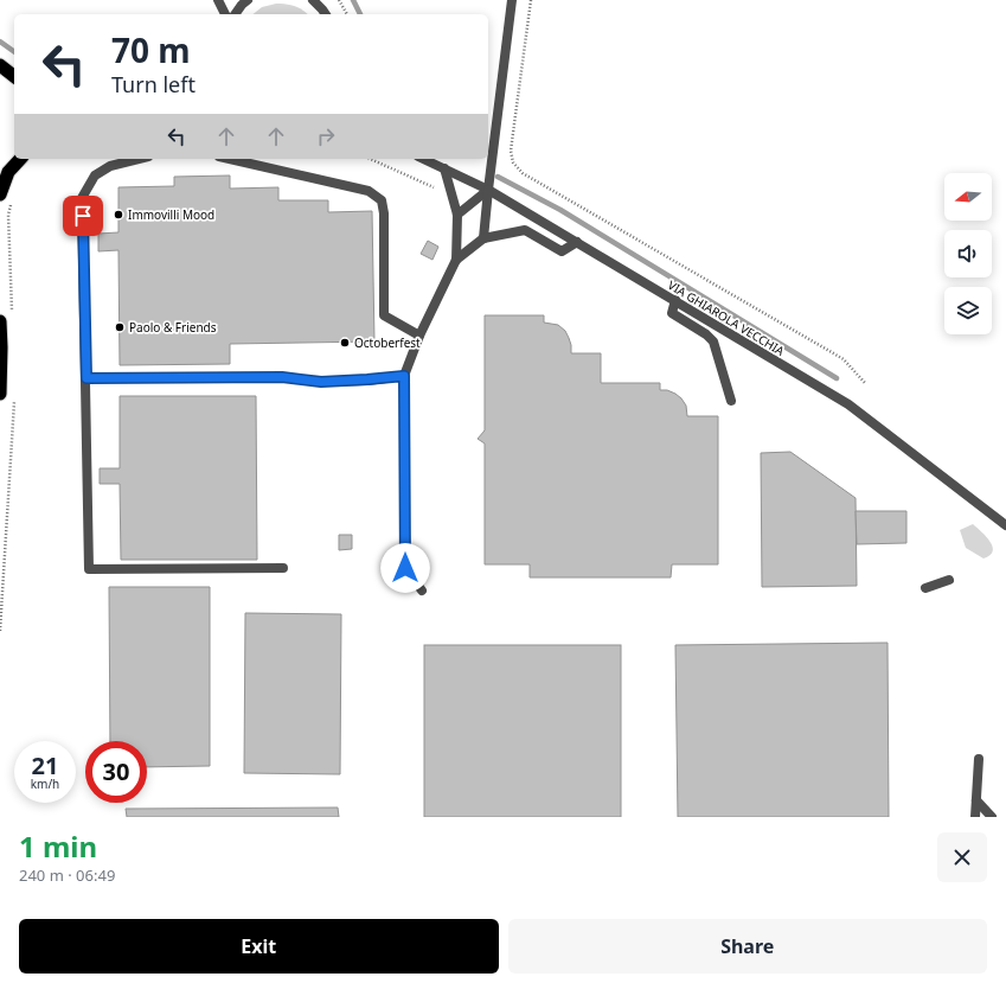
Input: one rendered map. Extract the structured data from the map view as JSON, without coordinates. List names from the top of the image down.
{
  "streets": {
    "street": ["VIA GHIAROLA VECCHIA"]
  },
  "places": ["Immovilli Mood", "Paolo & Friends", "Octoberfest"],
  "north": "left",
  "page": {
    "turn": ["70 m", "Turn left"],
    "speed": "21 km/h",
    "limit": "30",
    "heading": ["1 min", "240 m · 06:49"],
    "buttons": ["Exit", "Share"]
  }
}
